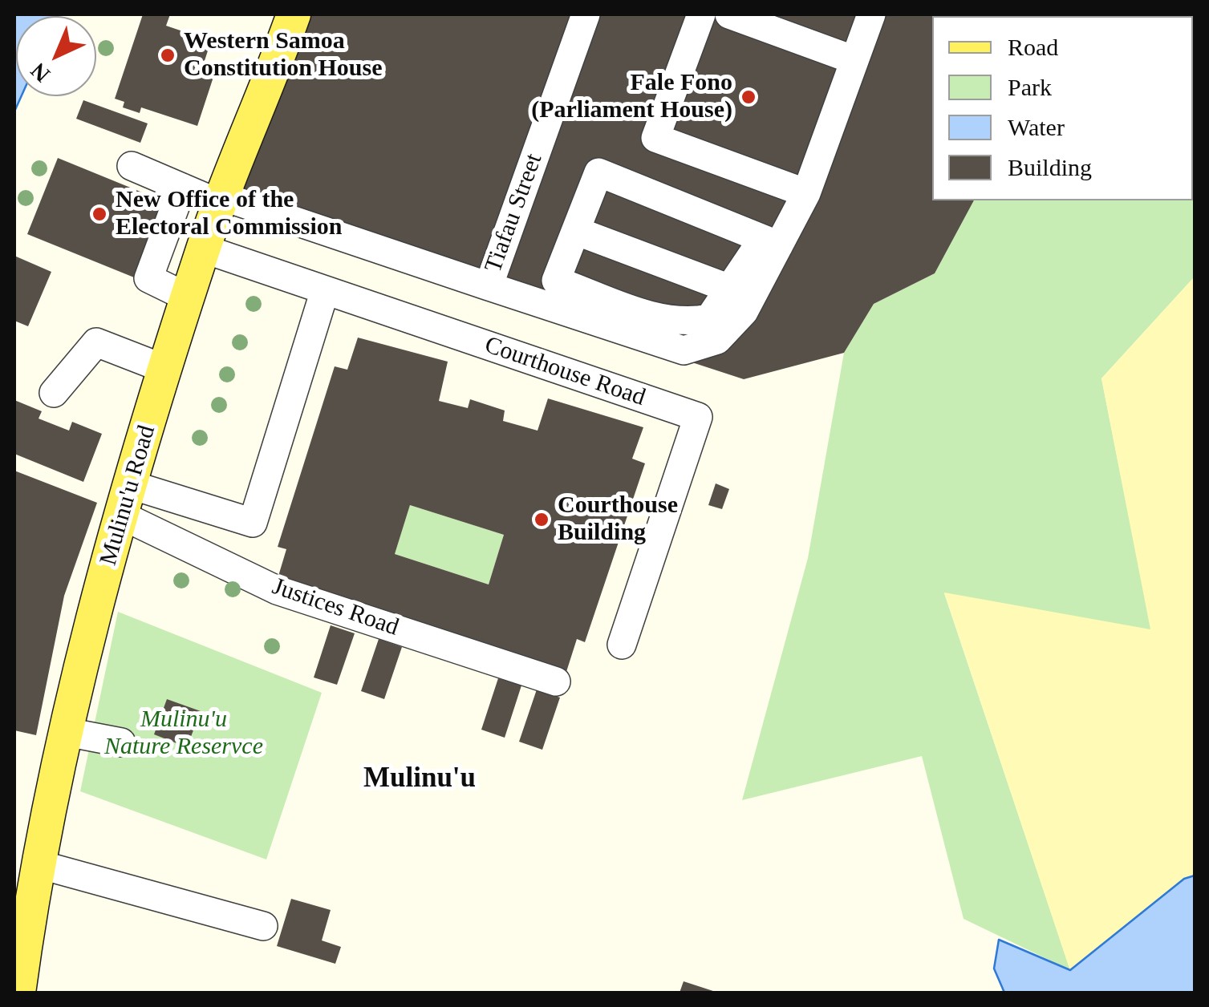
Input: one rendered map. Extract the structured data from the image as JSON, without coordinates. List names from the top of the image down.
{
  "streets": {
    "main road": ["Mulinu'u Road"],
    "street": ["Tiafau Street", "Courthouse Road", "Justices Road"]
  },
  "crossings": [
    ["Tiafau Street", "Mulinu'u Road"],
    ["Courthouse Road", "Mulinu'u Road"],
    ["Mulinu'u Road", "Justices Road"]
  ],
  "districts": ["Mulinu'u"],
  "parks": ["Mulinu'u Nature Reservce"],
  "places": [
    "Western Samoa Constitution House",
    "Fale Fono (Parliament House)",
    "New Office of the Electoral Commission",
    "Courthouse Building"
  ],
  "legend": [
    "Road",
    "Park",
    "Water",
    "Building"
  ],
  "north": "bottom left"
}
